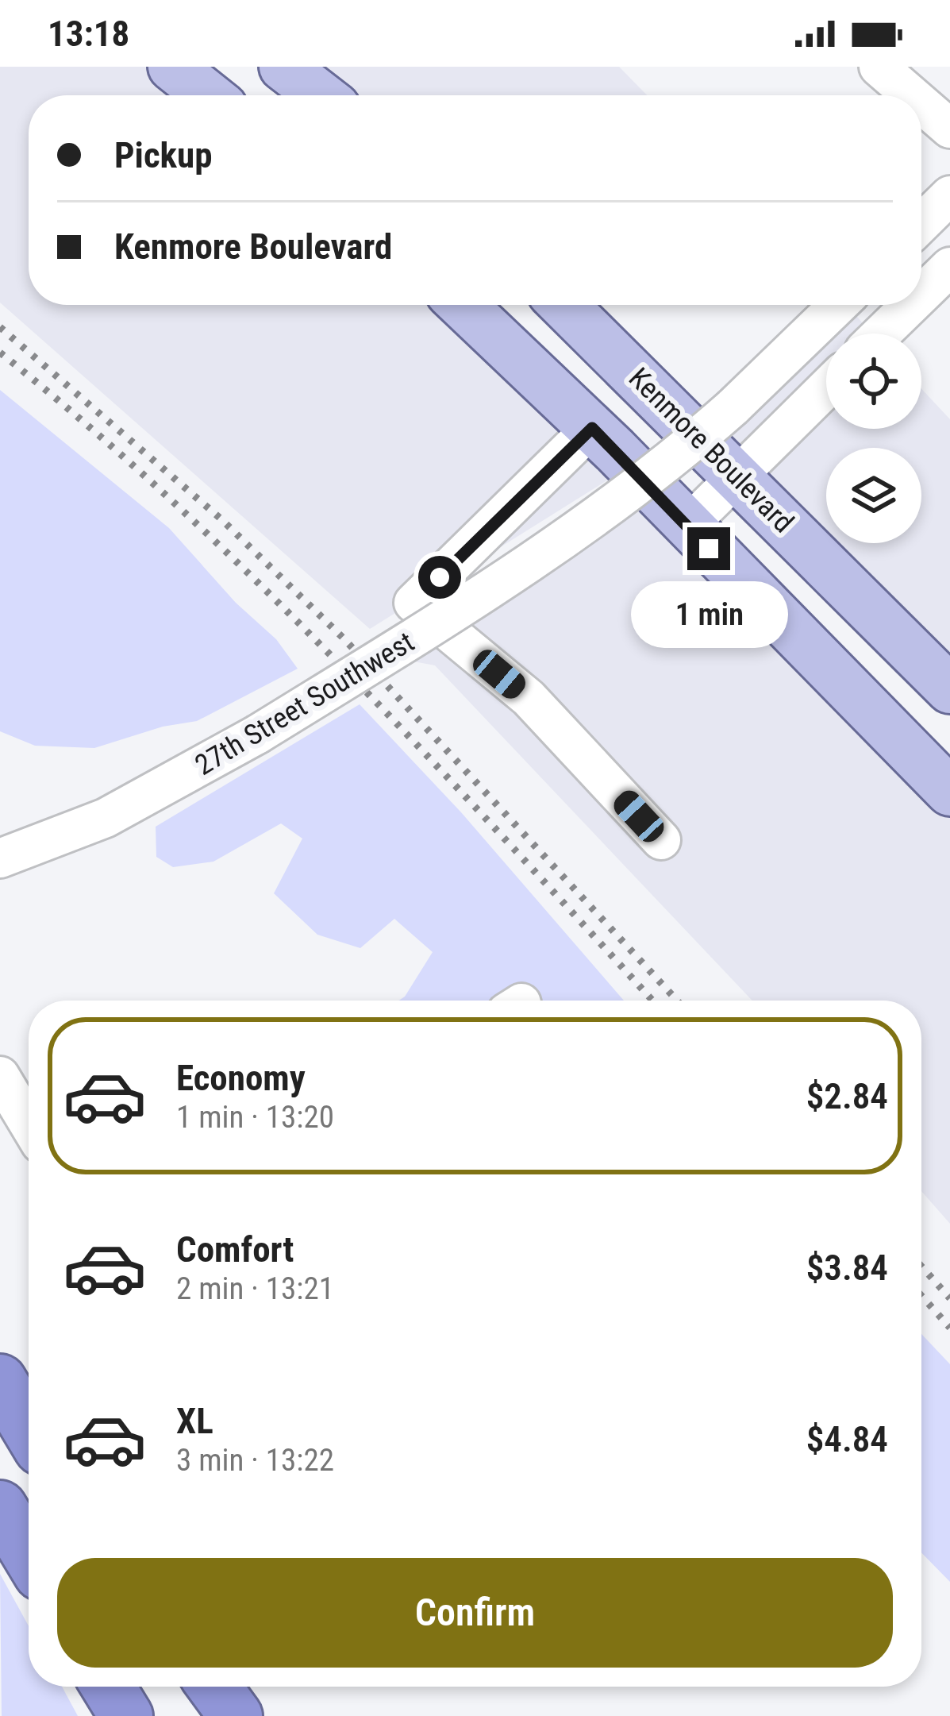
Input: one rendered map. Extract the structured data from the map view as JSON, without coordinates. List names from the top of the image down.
{
  "streets": {
    "main road": ["Kenmore Boulevard"],
    "street": ["27th Street Southwest"]
  },
  "page": {
    "status": "13:18",
    "banner": ["Pickup", "Kenmore Boulevard"],
    "bubble": "1 min",
    "list": [
      {
        "name": "Economy",
        "note": "1 min · 13:20",
        "value": "$2.84"
      },
      {
        "name": "Comfort",
        "note": "2 min · 13:21",
        "value": "$3.84"
      },
      {
        "name": "XL",
        "note": "3 min · 13:22",
        "value": "$4.84"
      }
    ],
    "buttons": "Confirm"
  }
}
